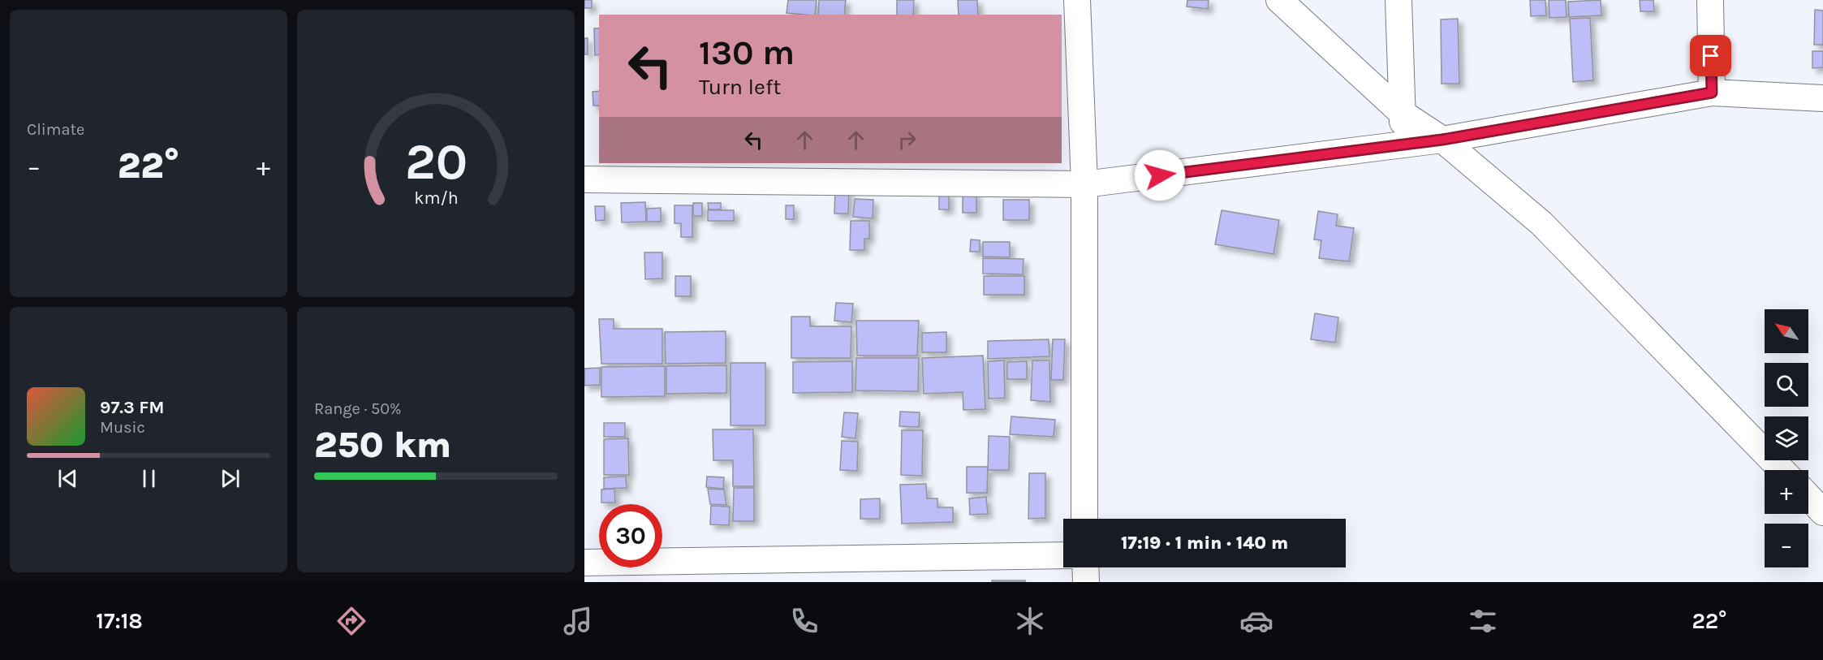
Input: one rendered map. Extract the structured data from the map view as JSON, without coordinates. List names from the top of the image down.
{
  "north": "top left",
  "page": {
    "tile": [
      "Climate",
      ["Range · 50%", "250 km"]
    ],
    "turn": ["130 m", "Turn left"],
    "heat": ["−", "22°", "+"],
    "map_buttons": ["+", "−"],
    "song": ["97.3 FM", "Music"],
    "limit": "30",
    "trip": "17:19 · 1 min · 140 m",
    "tabs": ["17:18", "22°"],
    "gauge": ["20", "km/h"]
  }
}
